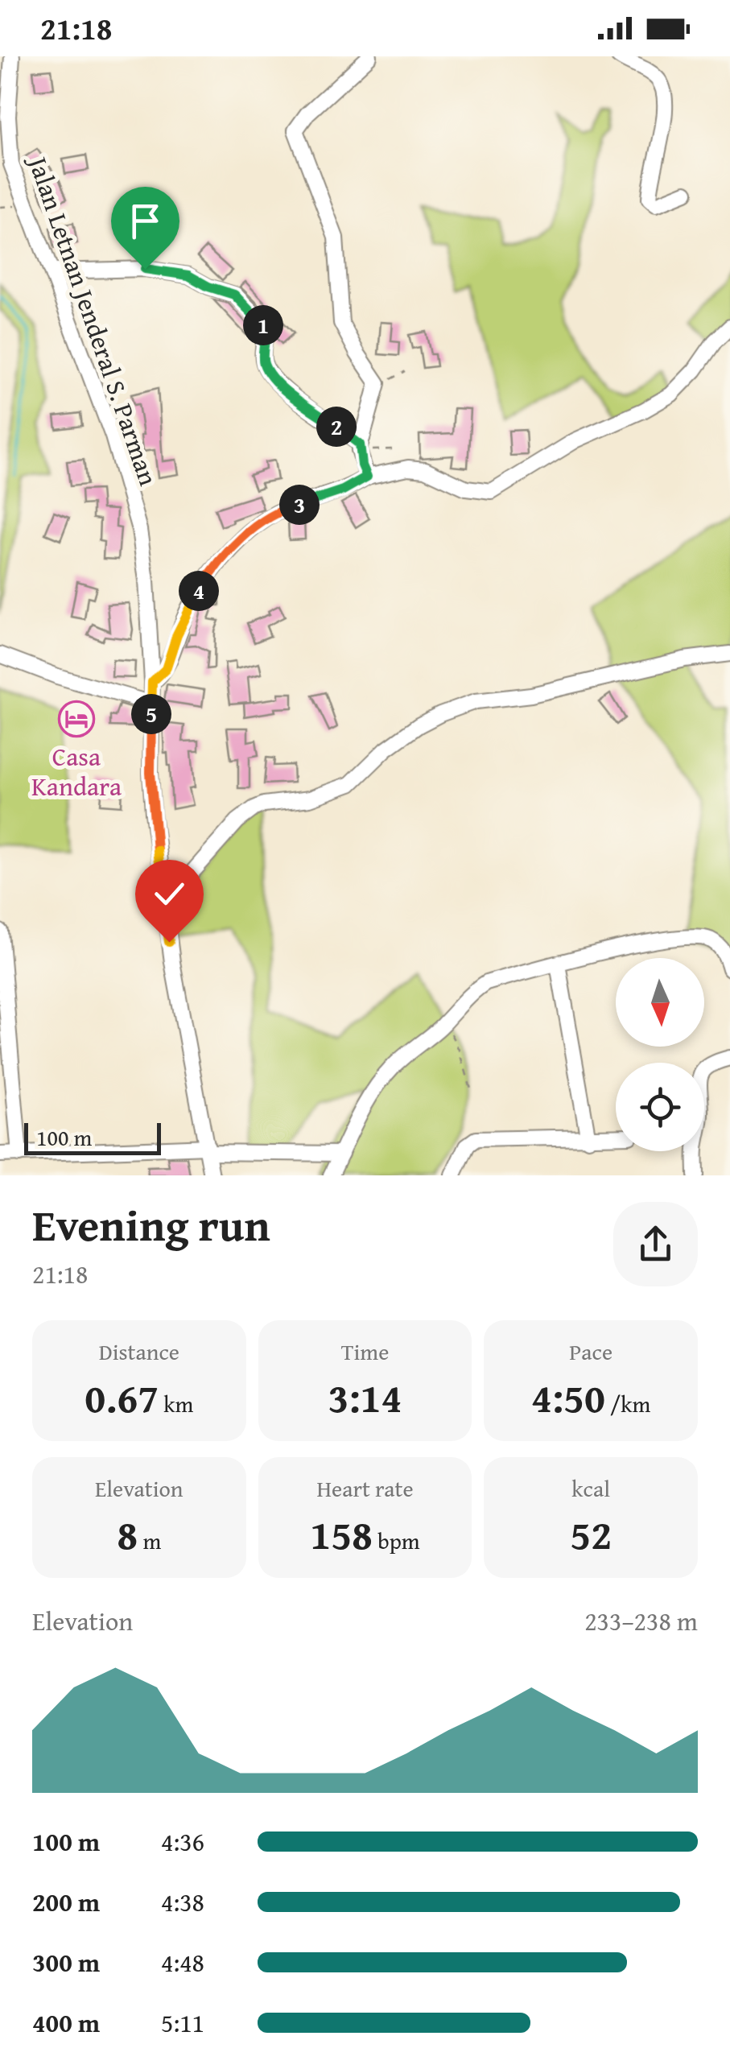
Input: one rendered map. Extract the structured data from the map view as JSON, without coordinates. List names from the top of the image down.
{
  "streets": {
    "street": ["Jalan Letnan Jenderal S. Parman"]
  },
  "places": {
    "hotel": ["Casa Kandara"]
  },
  "scale_bar": "100 m",
  "north": "bottom",
  "page": {
    "status": "21:18",
    "pins": [
      "1",
      "2",
      "3",
      "4",
      "5"
    ],
    "scale": "100 m",
    "heading": ["Evening run", "21:18"],
    "stats": [
      ["Distance", "0.67 km"],
      ["Time", "3:14"],
      ["Pace", "4:50 /km"],
      ["Elevation", "8 m"],
      ["Heart rate", "158 bpm"],
      ["kcal", "52"]
    ],
    "chart": ["Elevation", "233–238 m"],
    "list": [
      {
        "name": "100 m",
        "note": "4:36"
      },
      {
        "name": "200 m",
        "note": "4:38"
      },
      {
        "name": "300 m",
        "note": "4:48"
      },
      {
        "name": "400 m",
        "note": "5:11"
      }
    ]
  }
}
